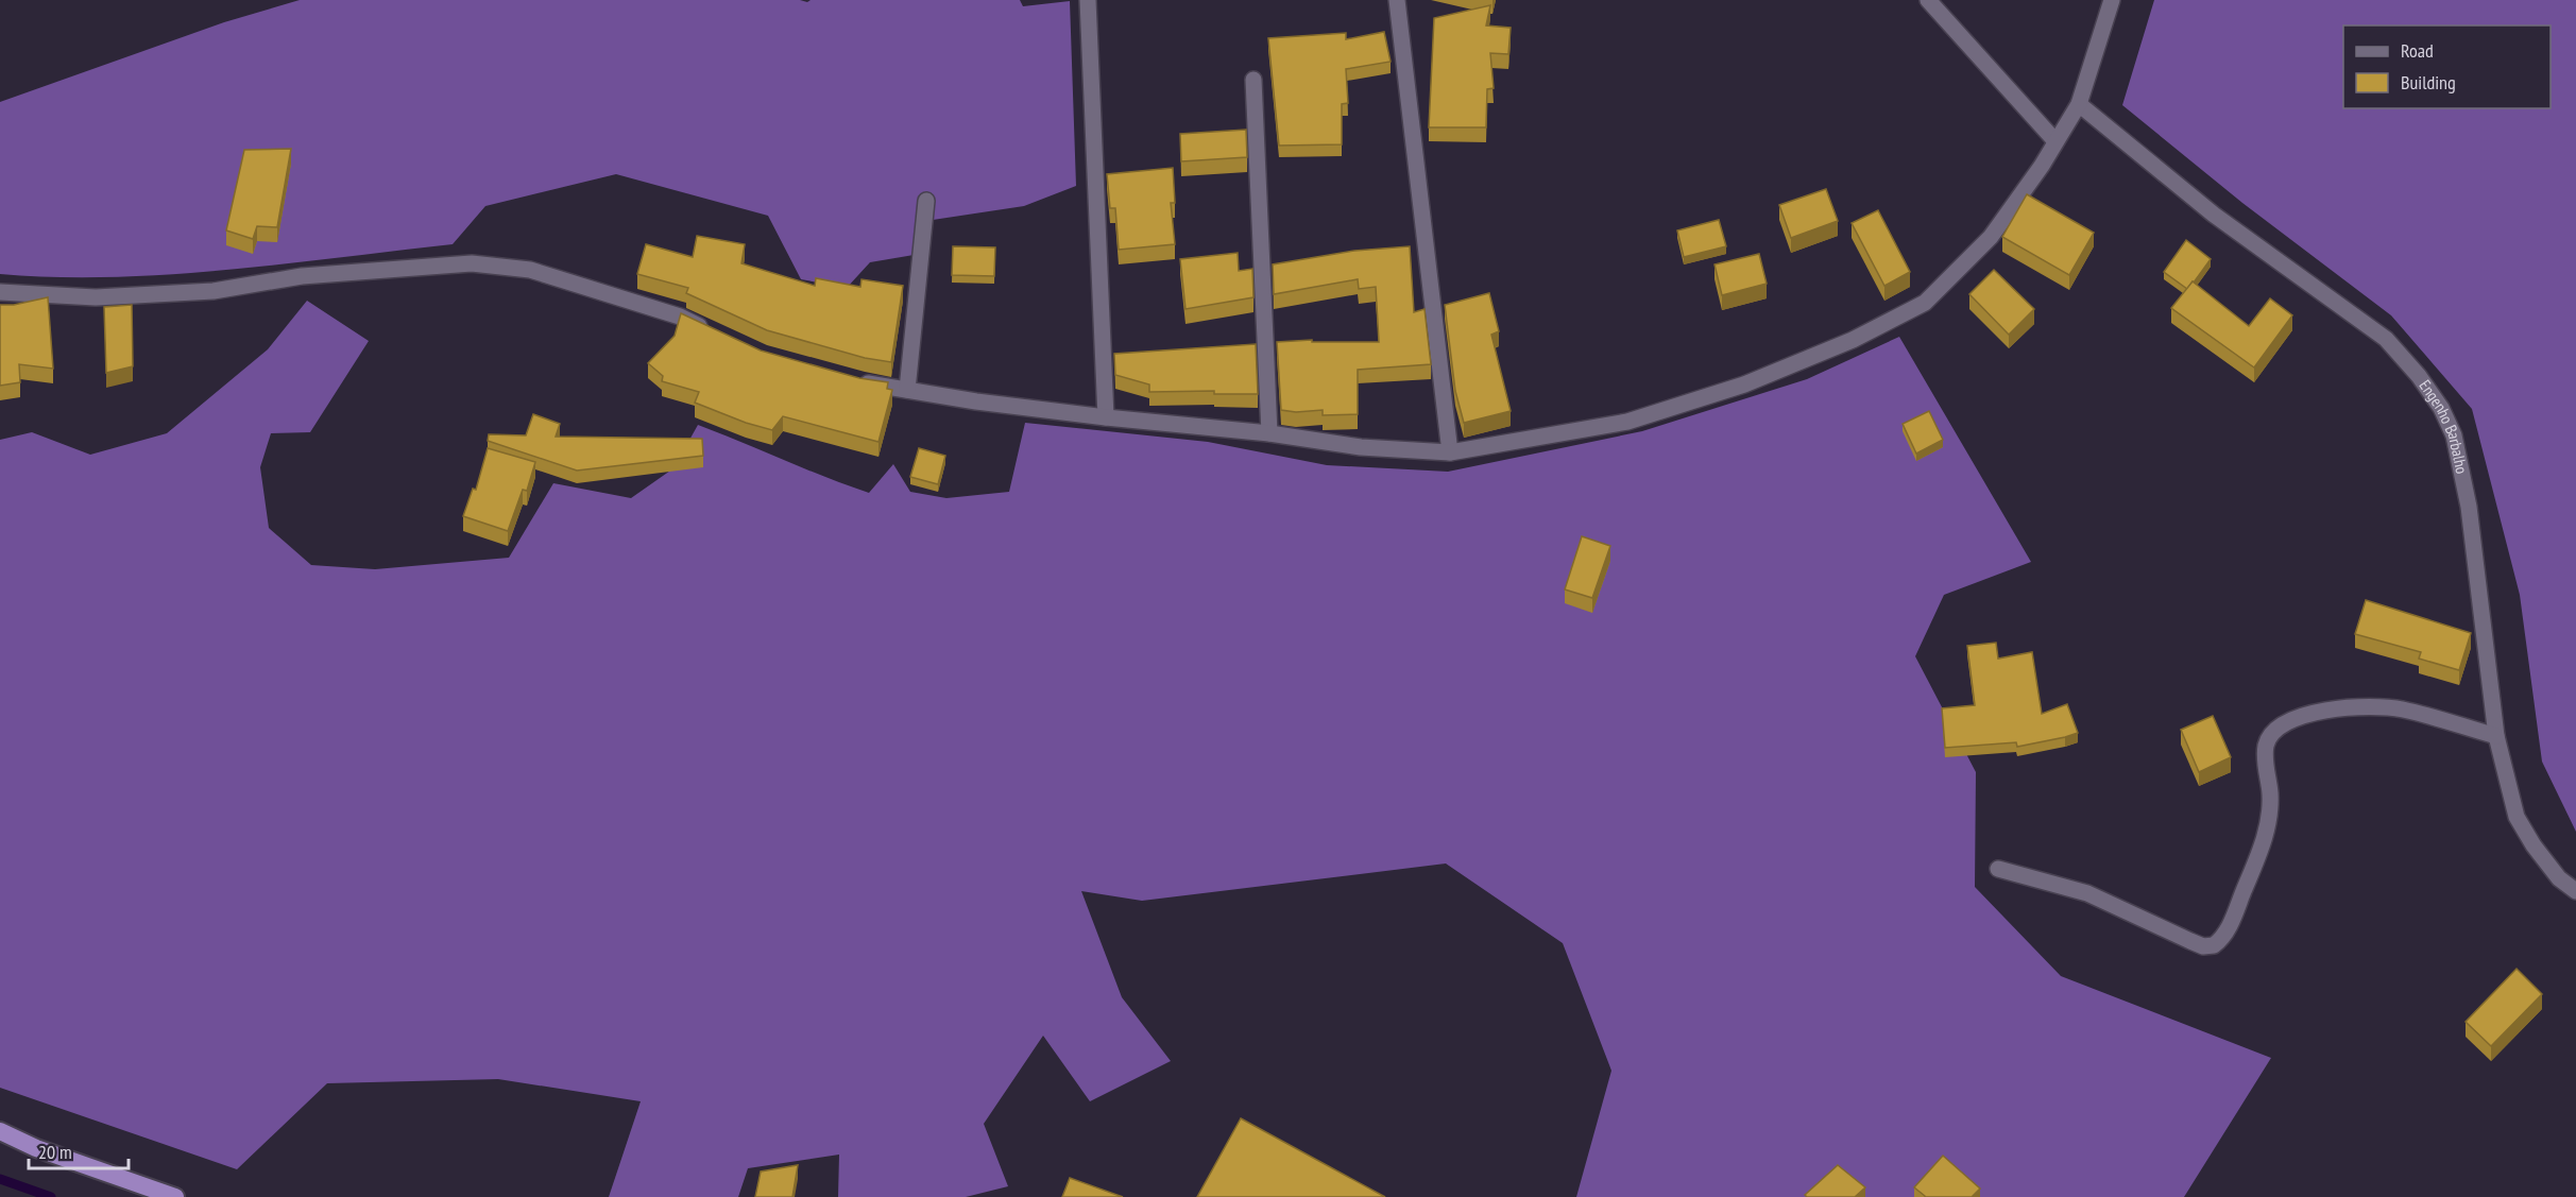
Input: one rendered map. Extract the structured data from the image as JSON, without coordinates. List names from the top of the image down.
{
  "streets": {
    "street": ["Engenho Barbalho"]
  },
  "legend": ["Road", "Building"],
  "scale_bar": "20 m"
}
